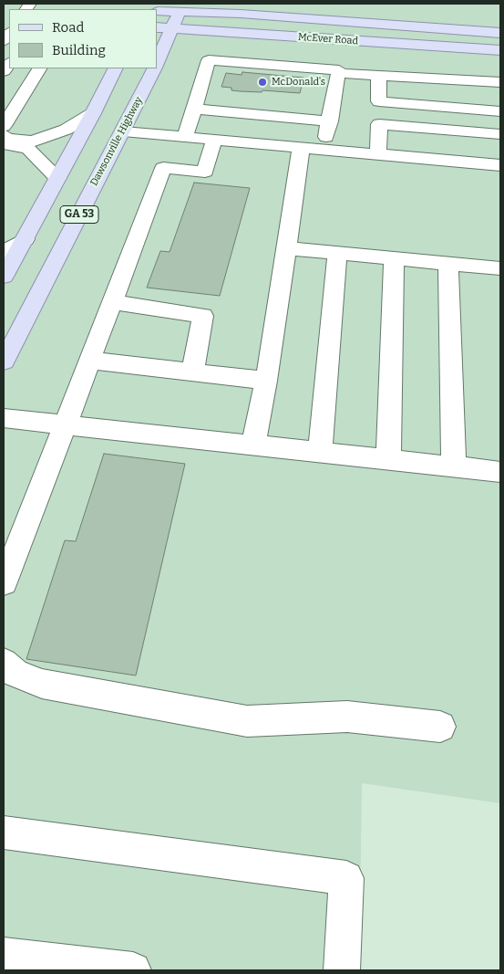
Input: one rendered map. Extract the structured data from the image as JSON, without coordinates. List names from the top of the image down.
{
  "streets": {
    "main road": ["McEver Road", "Dawsonville Highway", "GA 53"]
  },
  "crossings": [
    ["McEver Road", "Dawsonville Highway"]
  ],
  "places": ["McDonald's"],
  "legend": ["Road", "Building"]
}
